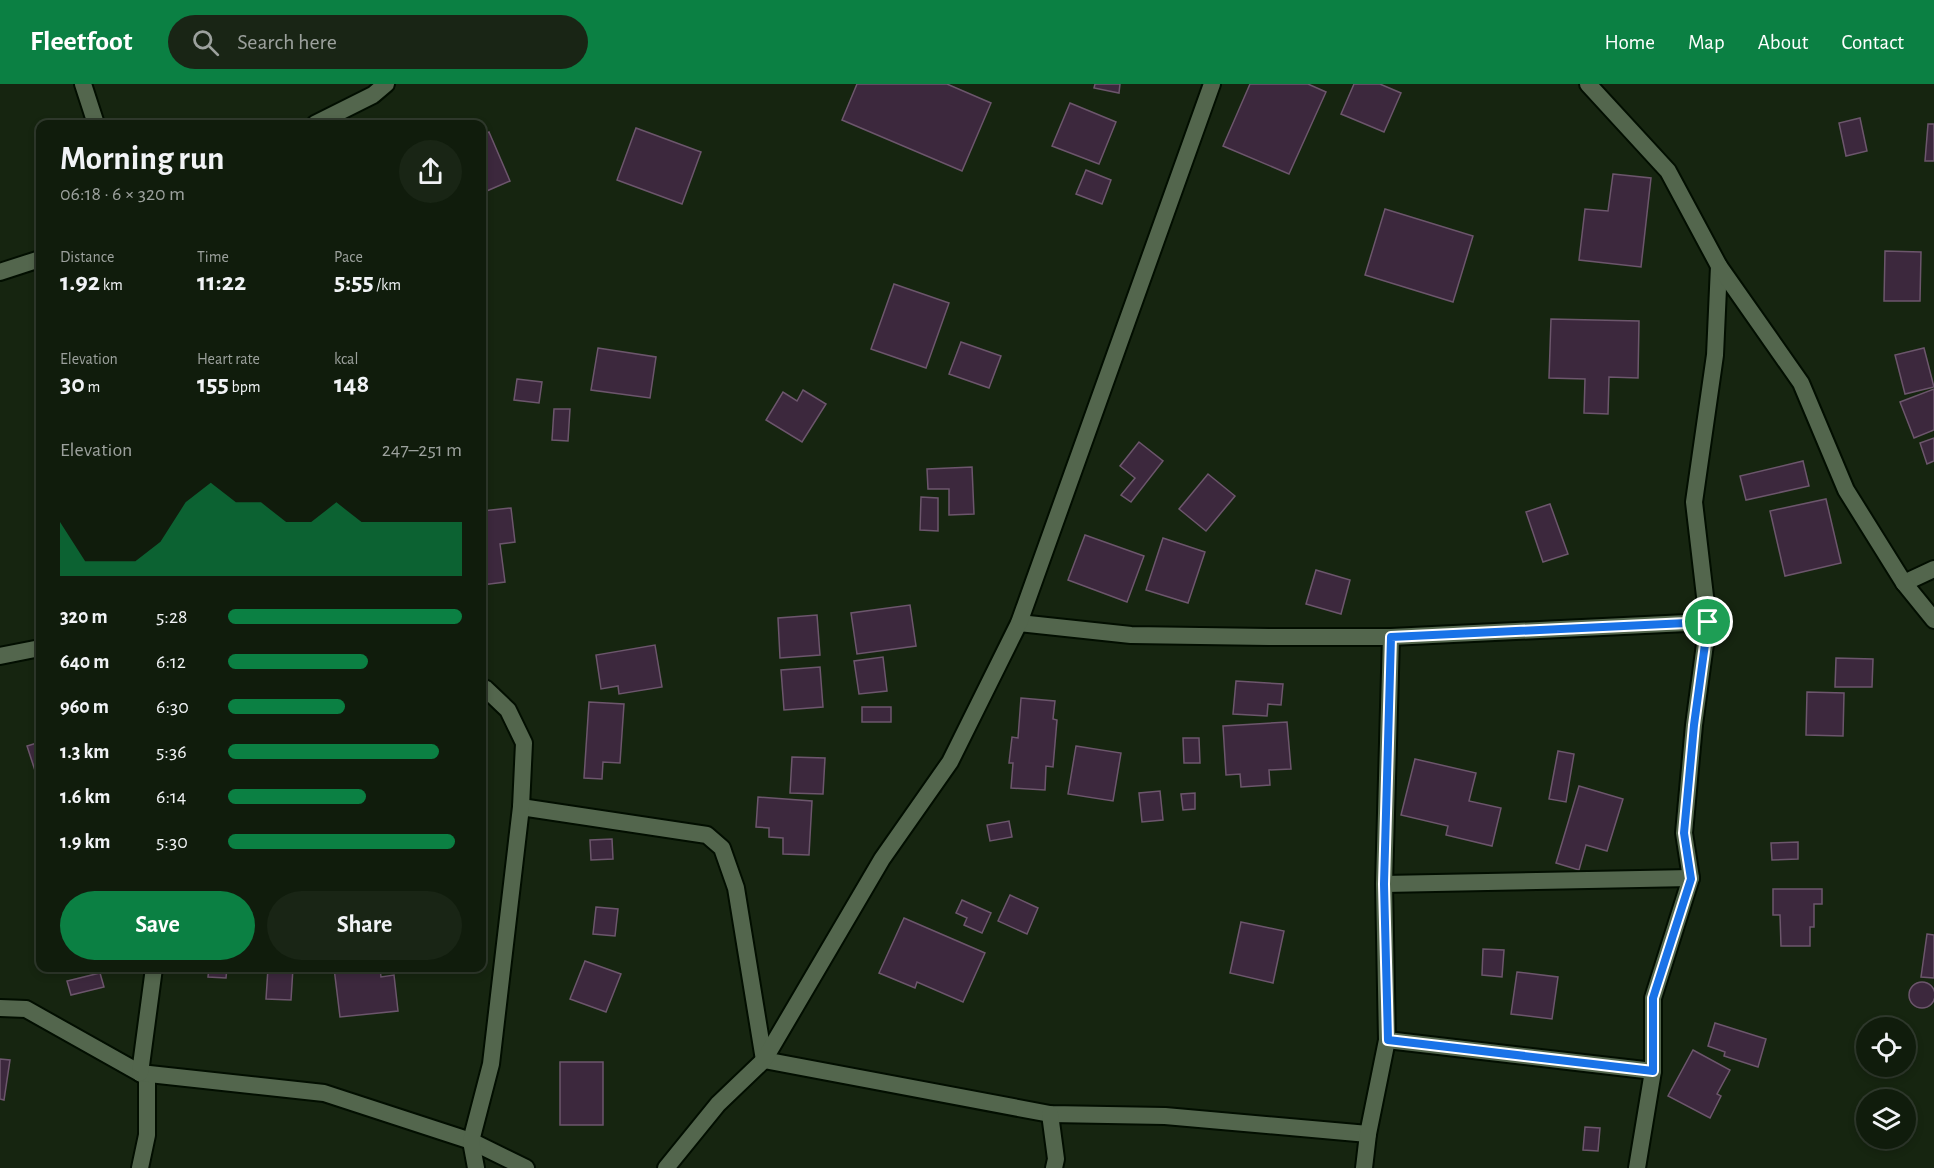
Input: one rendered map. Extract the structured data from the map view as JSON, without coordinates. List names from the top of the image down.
{
  "page": {
    "header": "Fleetfoot",
    "search": "Search here",
    "nav": [
      "Home",
      "Map",
      "About",
      "Contact"
    ],
    "heading": ["Morning run", "06:18 · 6 × 320 m"],
    "stats": [
      ["Distance", "1.92 km"],
      ["Time", "11:22"],
      ["Pace", "5:55 /km"],
      ["Elevation", "30 m"],
      ["Heart rate", "155 bpm"],
      ["kcal", "148"]
    ],
    "chart": ["Elevation", "247–251 m"],
    "list": [
      {
        "name": "320 m",
        "note": "5:28"
      },
      {
        "name": "640 m",
        "note": "6:12"
      },
      {
        "name": "960 m",
        "note": "6:30"
      },
      {
        "name": "1.3 km",
        "note": "5:36"
      },
      {
        "name": "1.6 km",
        "note": "6:14"
      },
      {
        "name": "1.9 km",
        "note": "5:30"
      }
    ],
    "buttons": ["Save", "Share"]
  }
}
